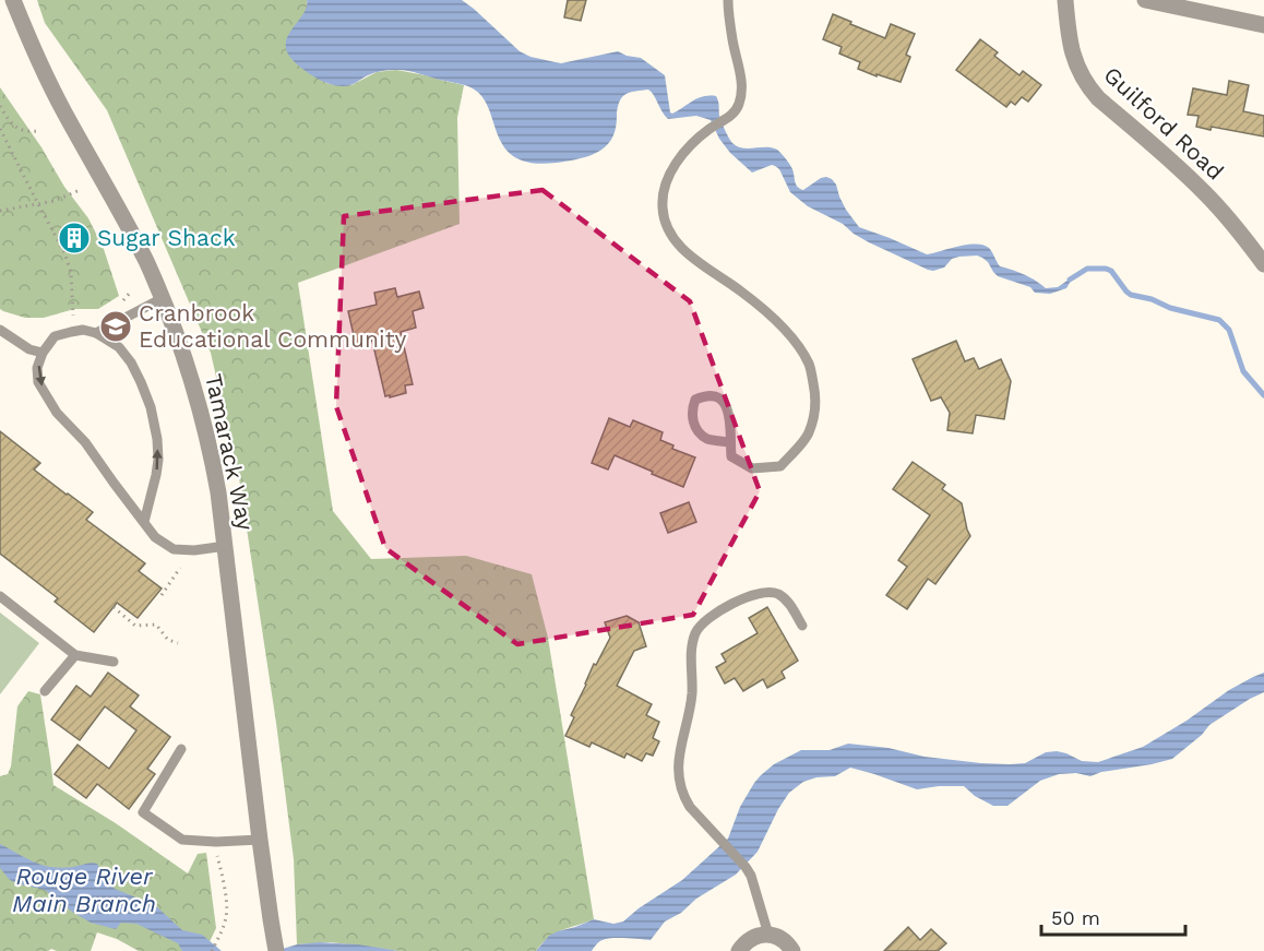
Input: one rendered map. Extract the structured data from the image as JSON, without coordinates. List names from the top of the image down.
{
  "streets": {
    "street": ["Guilford Road", "Tamarack Way"]
  },
  "water": ["Rouge River Main Branch"],
  "places": {
    "building": ["Sugar Shack"],
    "school or university": ["Cranbrook Educational Community"]
  },
  "scale_bar": "50 m"
}
